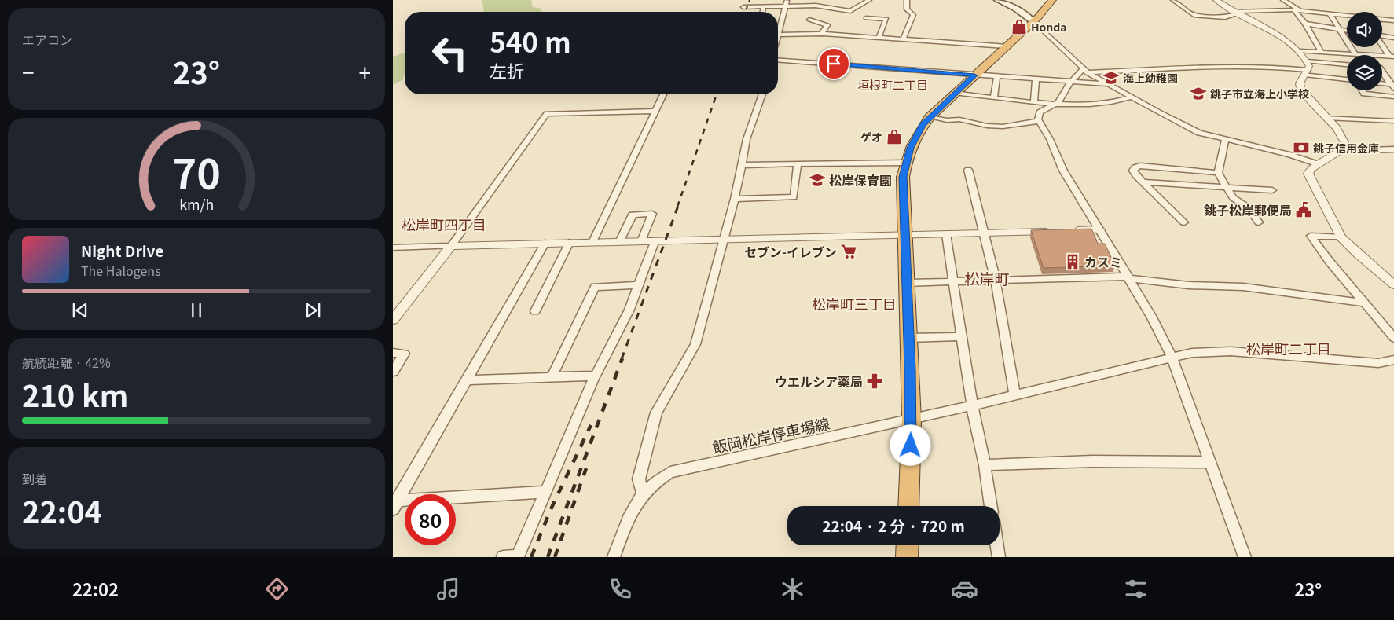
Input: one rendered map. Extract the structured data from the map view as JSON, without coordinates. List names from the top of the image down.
{
  "streets": {
    "street": ["飯岡松岸停車場線"]
  },
  "districts": [
    "垣根町二丁目",
    "松岸町四丁目",
    "松岸町",
    "松岸町三丁目",
    "松岸町二丁目"
  ],
  "places": {
    "shop": ["Honda", "ゲオ"],
    "school or university": ["海上幼稚園", "銚子市立海上小学校", "松岸保育園"],
    "bank": ["銚子信用金庫"],
    "public building": ["銚子松岸郵便局"],
    "supermarket": ["セブン-イレブン"],
    "building": ["カスミ"],
    "pharmacy": ["ウエルシア薬局"]
  },
  "page": {
    "tile": [
      "エアコン",
      ["航続距離 · 42%", "210 km"],
      ["到着", "22:04"]
    ],
    "turn": ["540 m", "左折"],
    "heat": ["−", "23°", "+"],
    "song": ["Night Drive", "The Halogens"],
    "limit": "80",
    "trip": "22:04 · 2 分 · 720 m",
    "tabs": ["22:02", "23°"],
    "gauge": ["70", "km/h"]
  }
}
